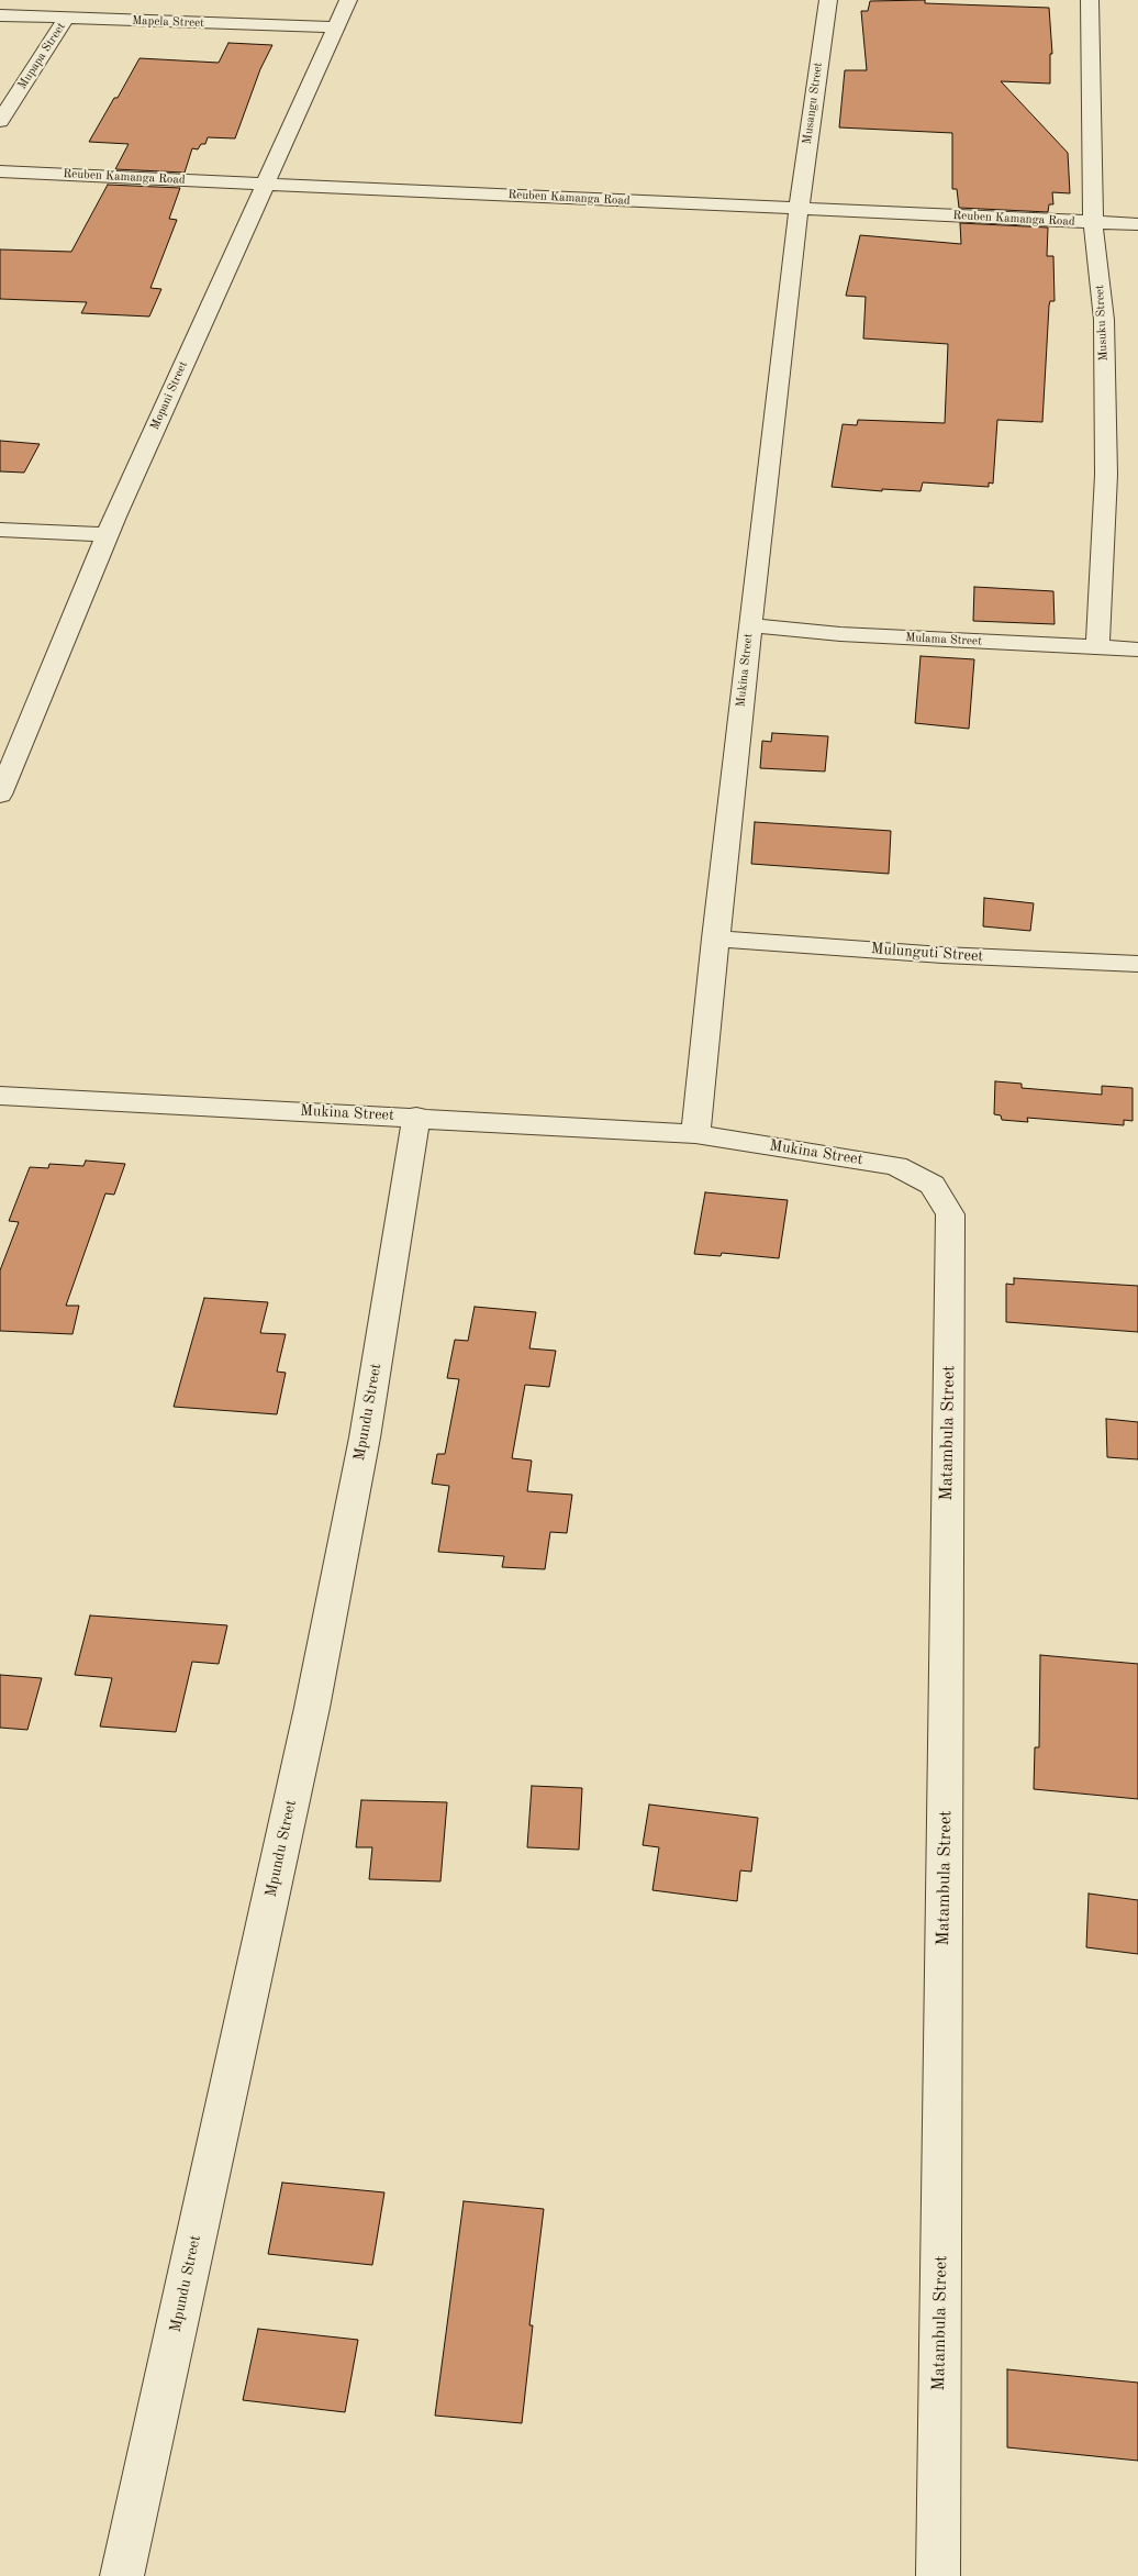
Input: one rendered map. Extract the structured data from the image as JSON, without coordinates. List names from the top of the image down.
{
  "streets": {
    "street": [
      "Mapela Street",
      "Mupapa Street",
      "Musangu Street",
      "Reuben Kamanga Road",
      "Musuku Street",
      "Mopani Street",
      "Mulama Street",
      "Mukina Street",
      "Mulunguti Street",
      "Mpundu Street",
      "Matambula Street"
    ]
  },
  "crossings": [
    ["Mapela Street", "Mupapa Street"],
    ["Mapela Street", "Mopani Street"],
    ["Musangu Street", "Reuben Kamanga Road"],
    ["Musangu Street", "Mukina Street"],
    ["Reuben Kamanga Road", "Musuku Street"],
    ["Reuben Kamanga Road", "Mopani Street"],
    ["Reuben Kamanga Road", "Mukina Street"],
    ["Musuku Street", "Mulama Street"],
    ["Mulama Street", "Mukina Street"],
    ["Mukina Street", "Mulunguti Street"],
    ["Mukina Street", "Mpundu Street"],
    ["Mukina Street", "Matambula Street"]
  ]
}
